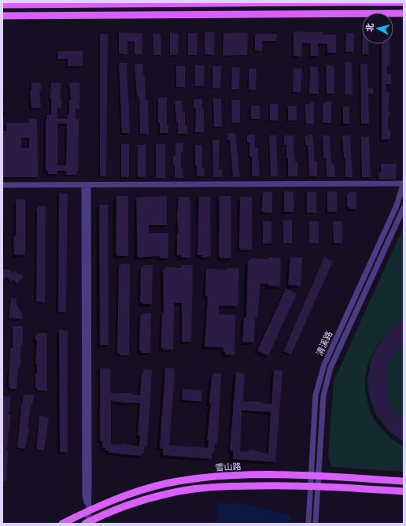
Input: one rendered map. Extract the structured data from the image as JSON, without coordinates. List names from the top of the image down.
{
  "streets": {
    "main road": ["雪山路"],
    "street": ["清溪路"]
  },
  "crossings": [
    ["清溪路", "雪山路"]
  ],
  "north": "left"
}
